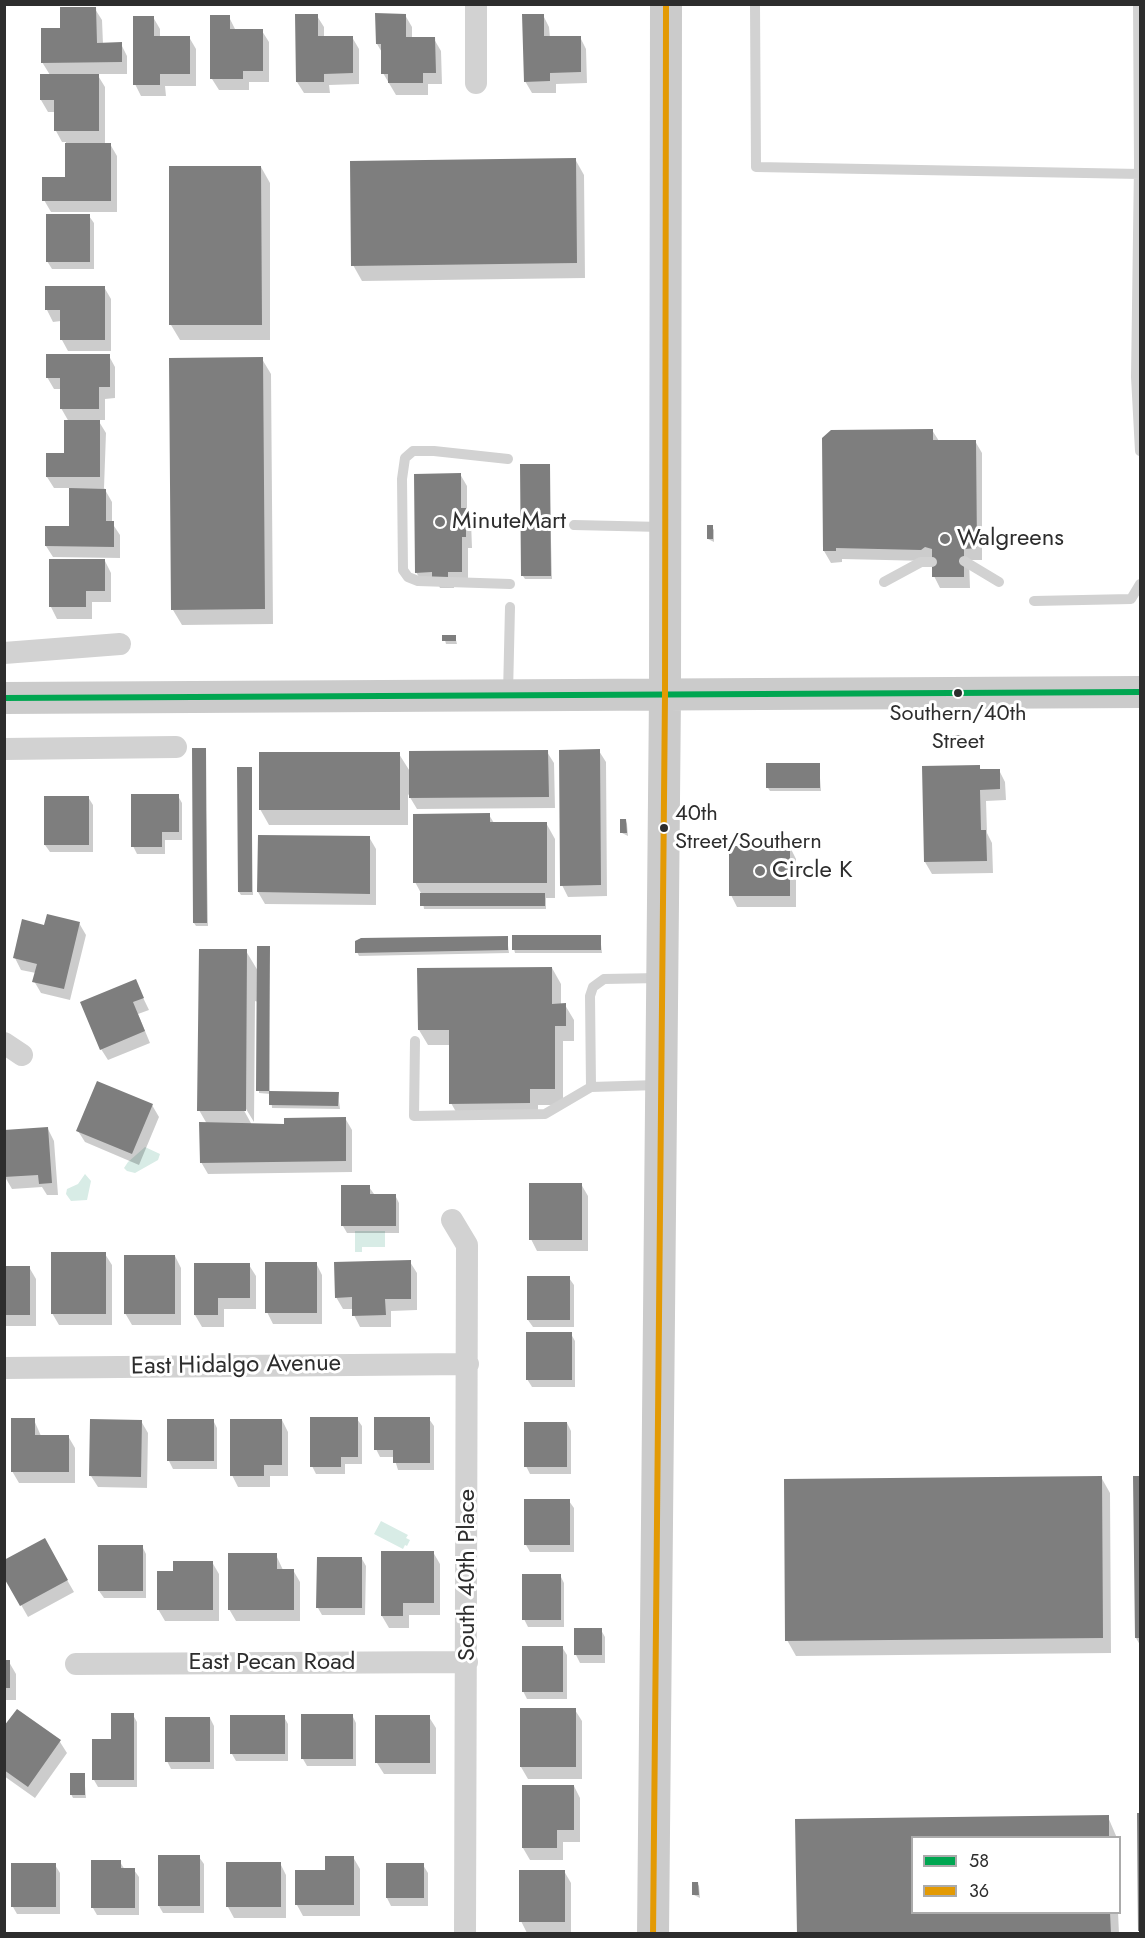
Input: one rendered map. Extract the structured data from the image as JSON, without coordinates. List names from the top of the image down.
{
  "streets": {
    "street": ["East Hidalgo Avenue", "South 40th Place", "East Pecan Road"]
  },
  "crossings": [
    ["East Hidalgo Avenue", "South 40th Place"],
    ["South 40th Place", "East Pecan Road"]
  ],
  "places": [
    "MinuteMart",
    "Walgreens",
    "Southern/40th Street",
    "40th Street/Southern",
    "Circle K"
  ],
  "lines": ["transit line 36", "transit line 58"],
  "legend": ["58", "36"]
}
